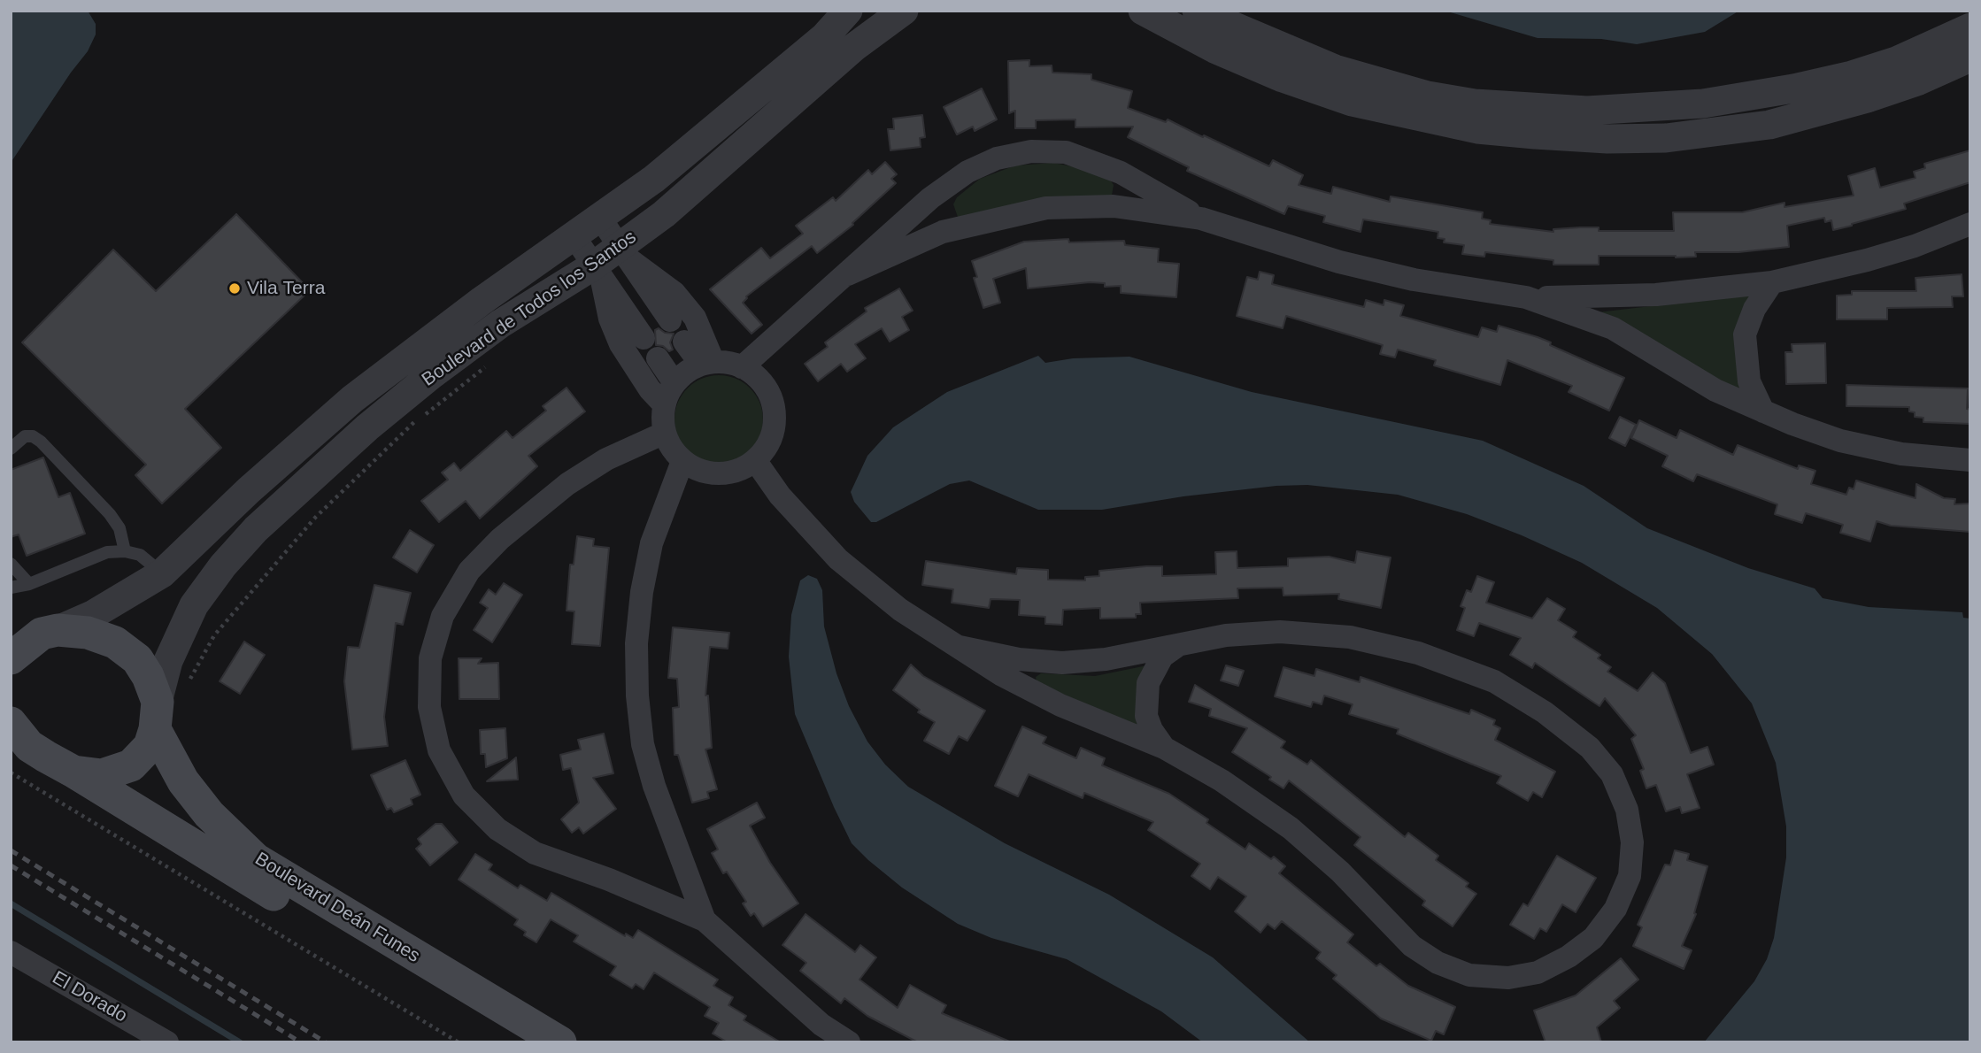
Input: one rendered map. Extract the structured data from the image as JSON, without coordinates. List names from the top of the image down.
{
  "streets": {
    "main road": ["Boulevard Deán Funes"],
    "street": ["Boulevard de Todos los Santos", "El Dorado"]
  },
  "crossings": [
    ["Boulevard de Todos los Santos", "Boulevard Deán Funes"]
  ],
  "places": ["Vila Terra"]
}
